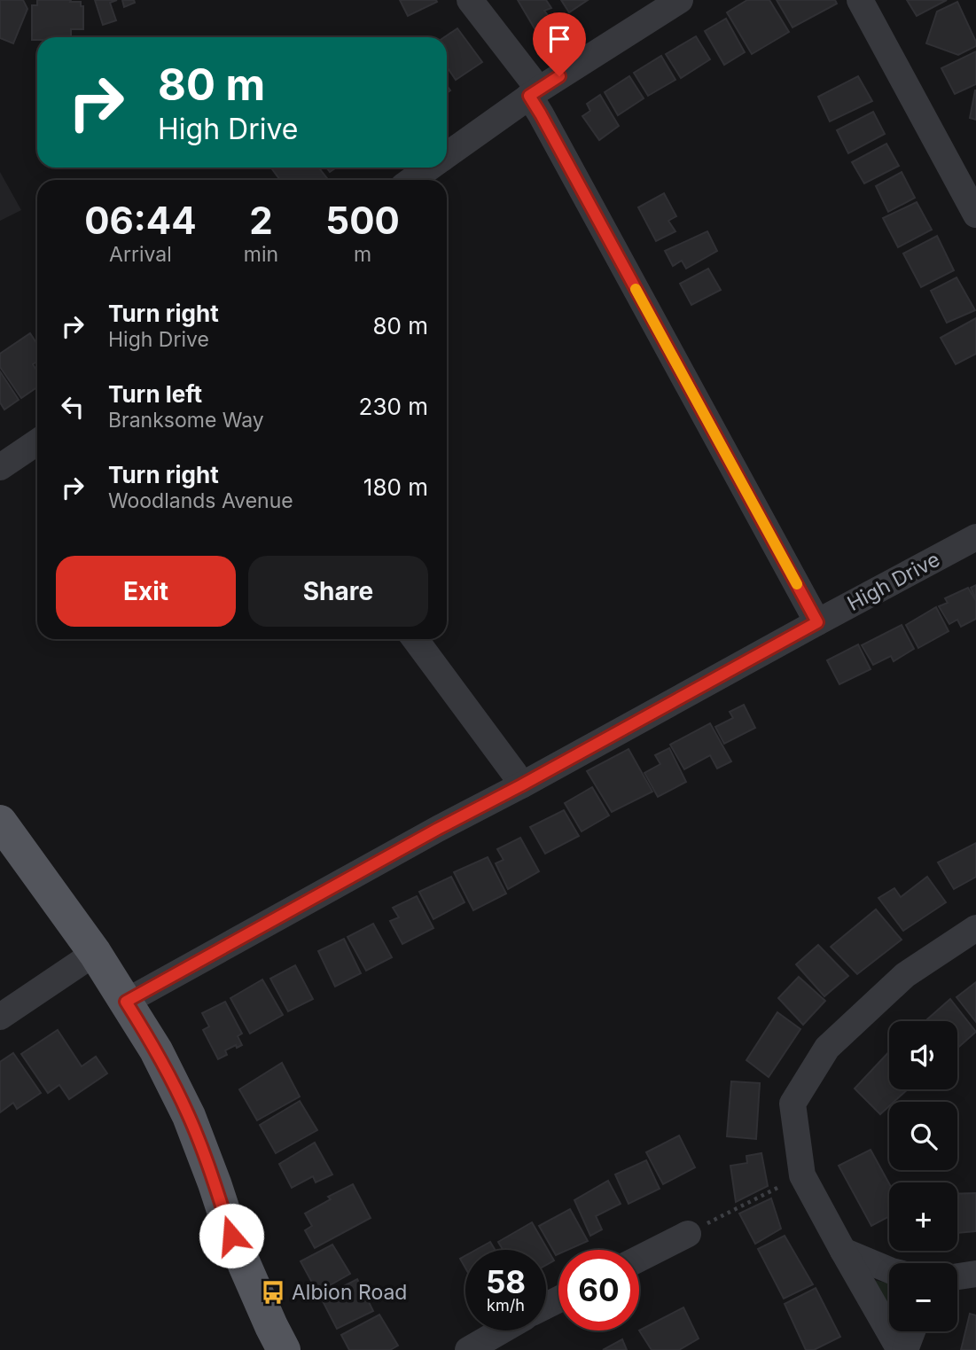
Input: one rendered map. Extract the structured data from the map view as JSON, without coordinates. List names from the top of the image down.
{
  "streets": {
    "street": ["High Drive"]
  },
  "places": {
    "bus stop": ["Albion Road"]
  },
  "page": {
    "turn": ["80 m", "High Drive"],
    "eta": [
      "06:44",
      "Arrival",
      "2",
      "min",
      "500",
      "m"
    ],
    "list": [
      {
        "name": "Turn right",
        "note": "High Drive",
        "value": "80 m"
      },
      {
        "name": "Turn left",
        "note": "Branksome Way",
        "value": "230 m"
      },
      {
        "name": "Turn right",
        "note": "Woodlands Avenue",
        "value": "180 m"
      }
    ],
    "buttons": ["Exit", "Share"],
    "map_buttons": ["+", "−"],
    "speed": "58 km/h",
    "limit": "60"
  }
}
